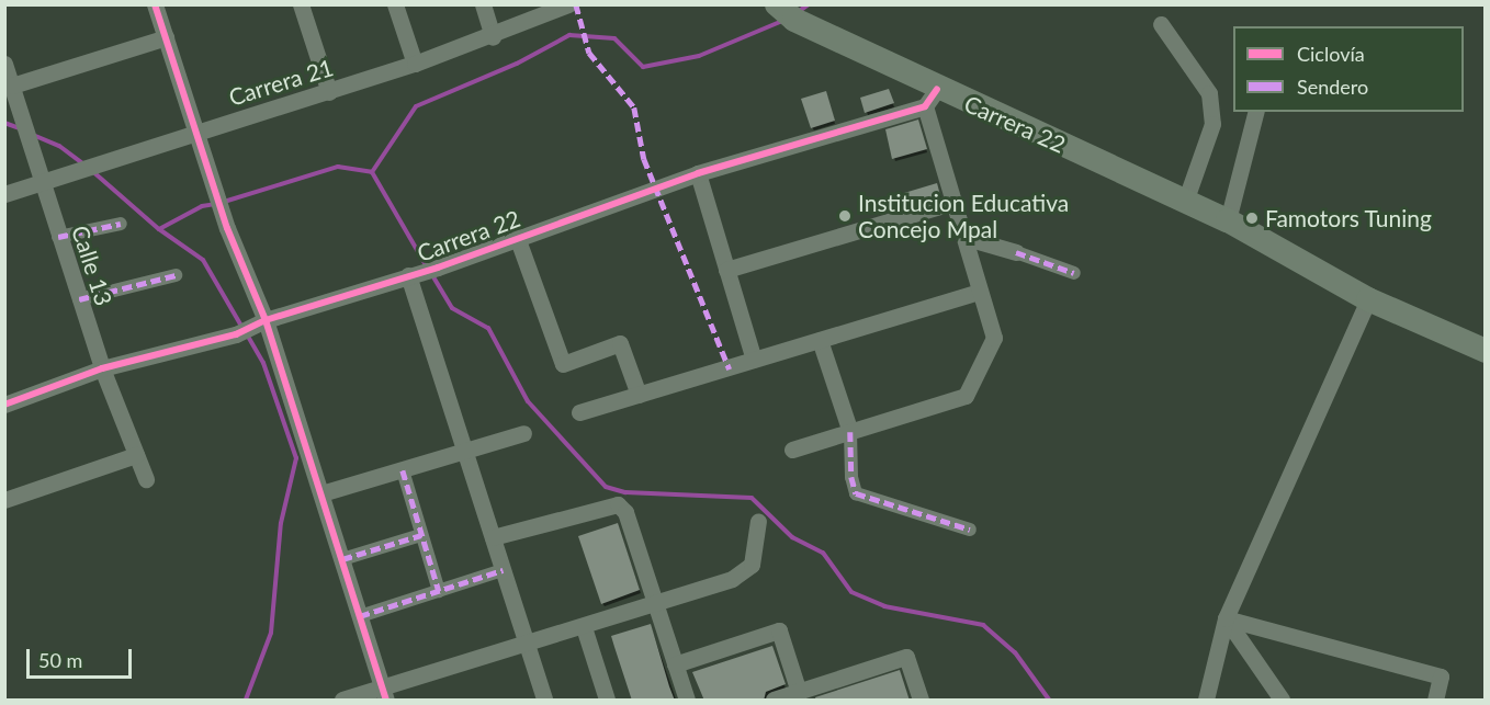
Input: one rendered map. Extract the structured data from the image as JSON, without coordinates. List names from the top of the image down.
{
  "streets": {
    "main road": ["Carrera 22"],
    "street": ["Carrera 21", "Calle 13"]
  },
  "crossings": [
    ["Carrera 21", "Calle 13"],
    ["Carrera 22", "Calle 13"]
  ],
  "places": ["Institucion Educativa Concejo Mpal", "Famotors Tuning"],
  "legend": ["Ciclovía", "Sendero"],
  "scale_bar": "50 m"
}
